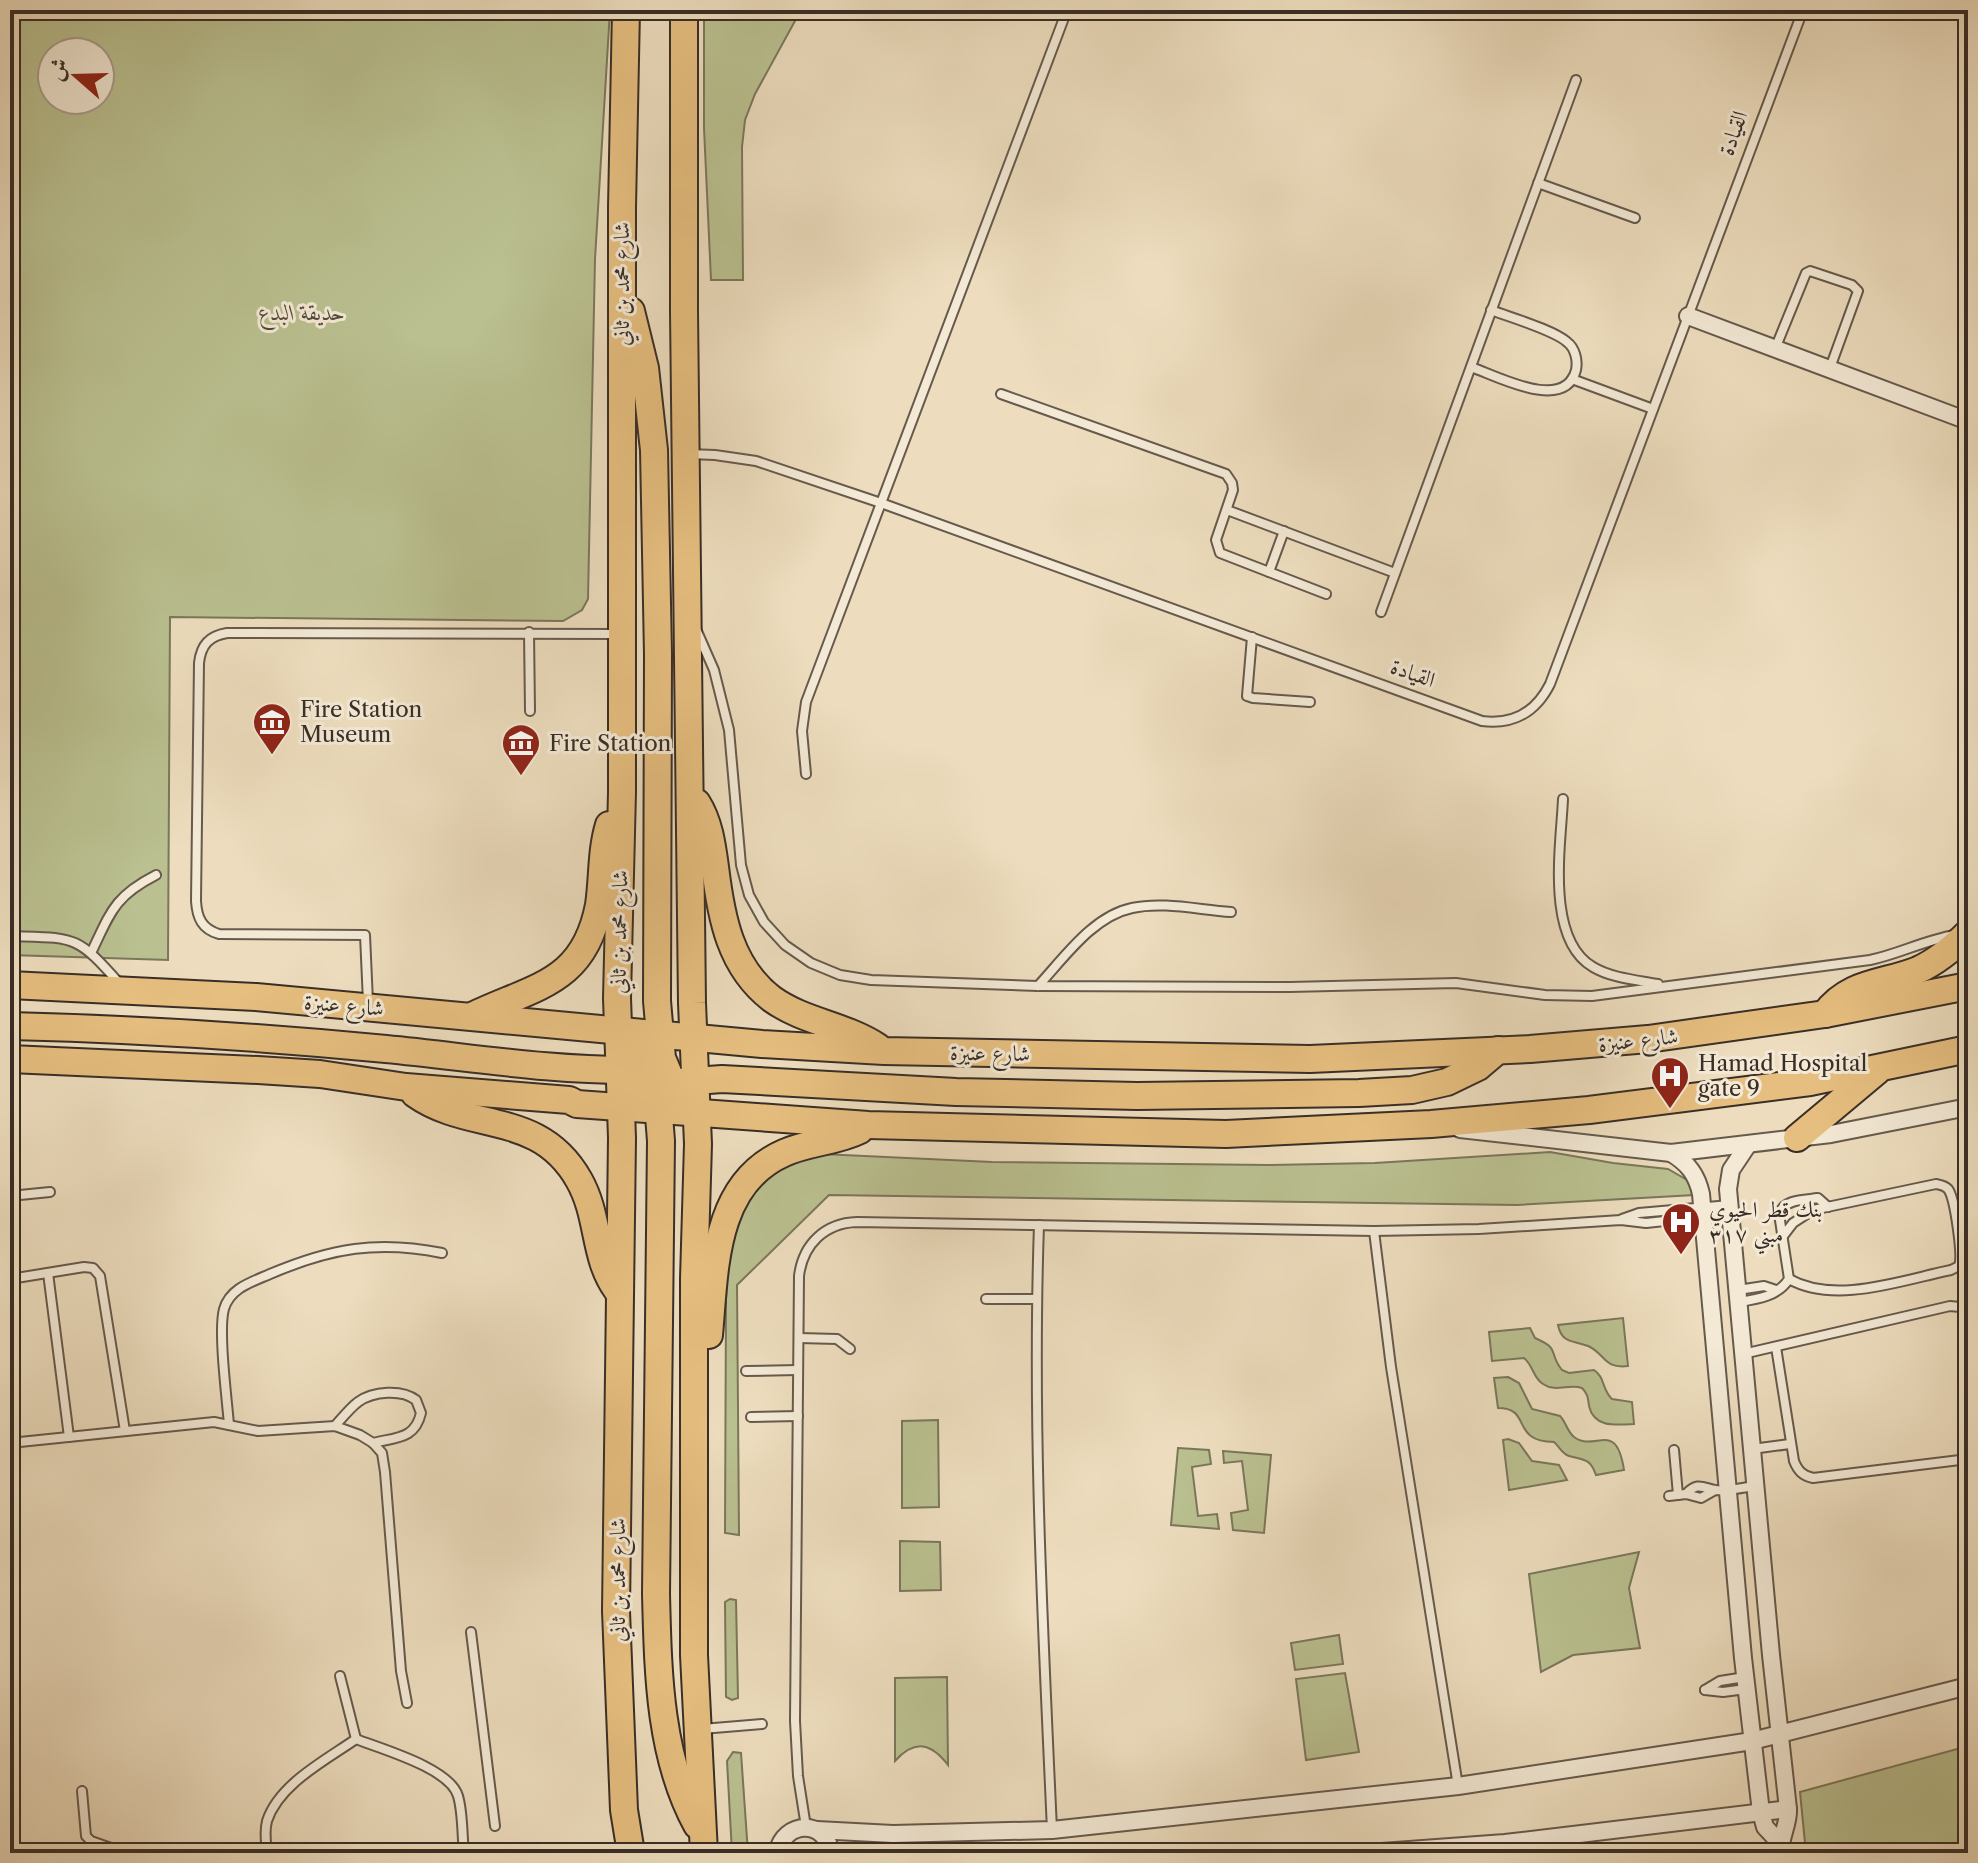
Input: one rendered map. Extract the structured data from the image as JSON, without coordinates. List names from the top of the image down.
{
  "streets": {
    "main road": ["شارع محمد بن ثاني", "شارع عنيزة"],
    "lane": ["القيادة"]
  },
  "crossings": [
    ["شارع محمد بن ثاني", "شارع عنيزة"]
  ],
  "parks": ["حديقة البدع"],
  "places": {
    "museum": ["Fire Station Museum", "Fire Station"],
    "hospital": ["Hamad Hospital gate 9", "بنك قطر الحيوي مبني ٣١٧"]
  },
  "north": "left"
}
